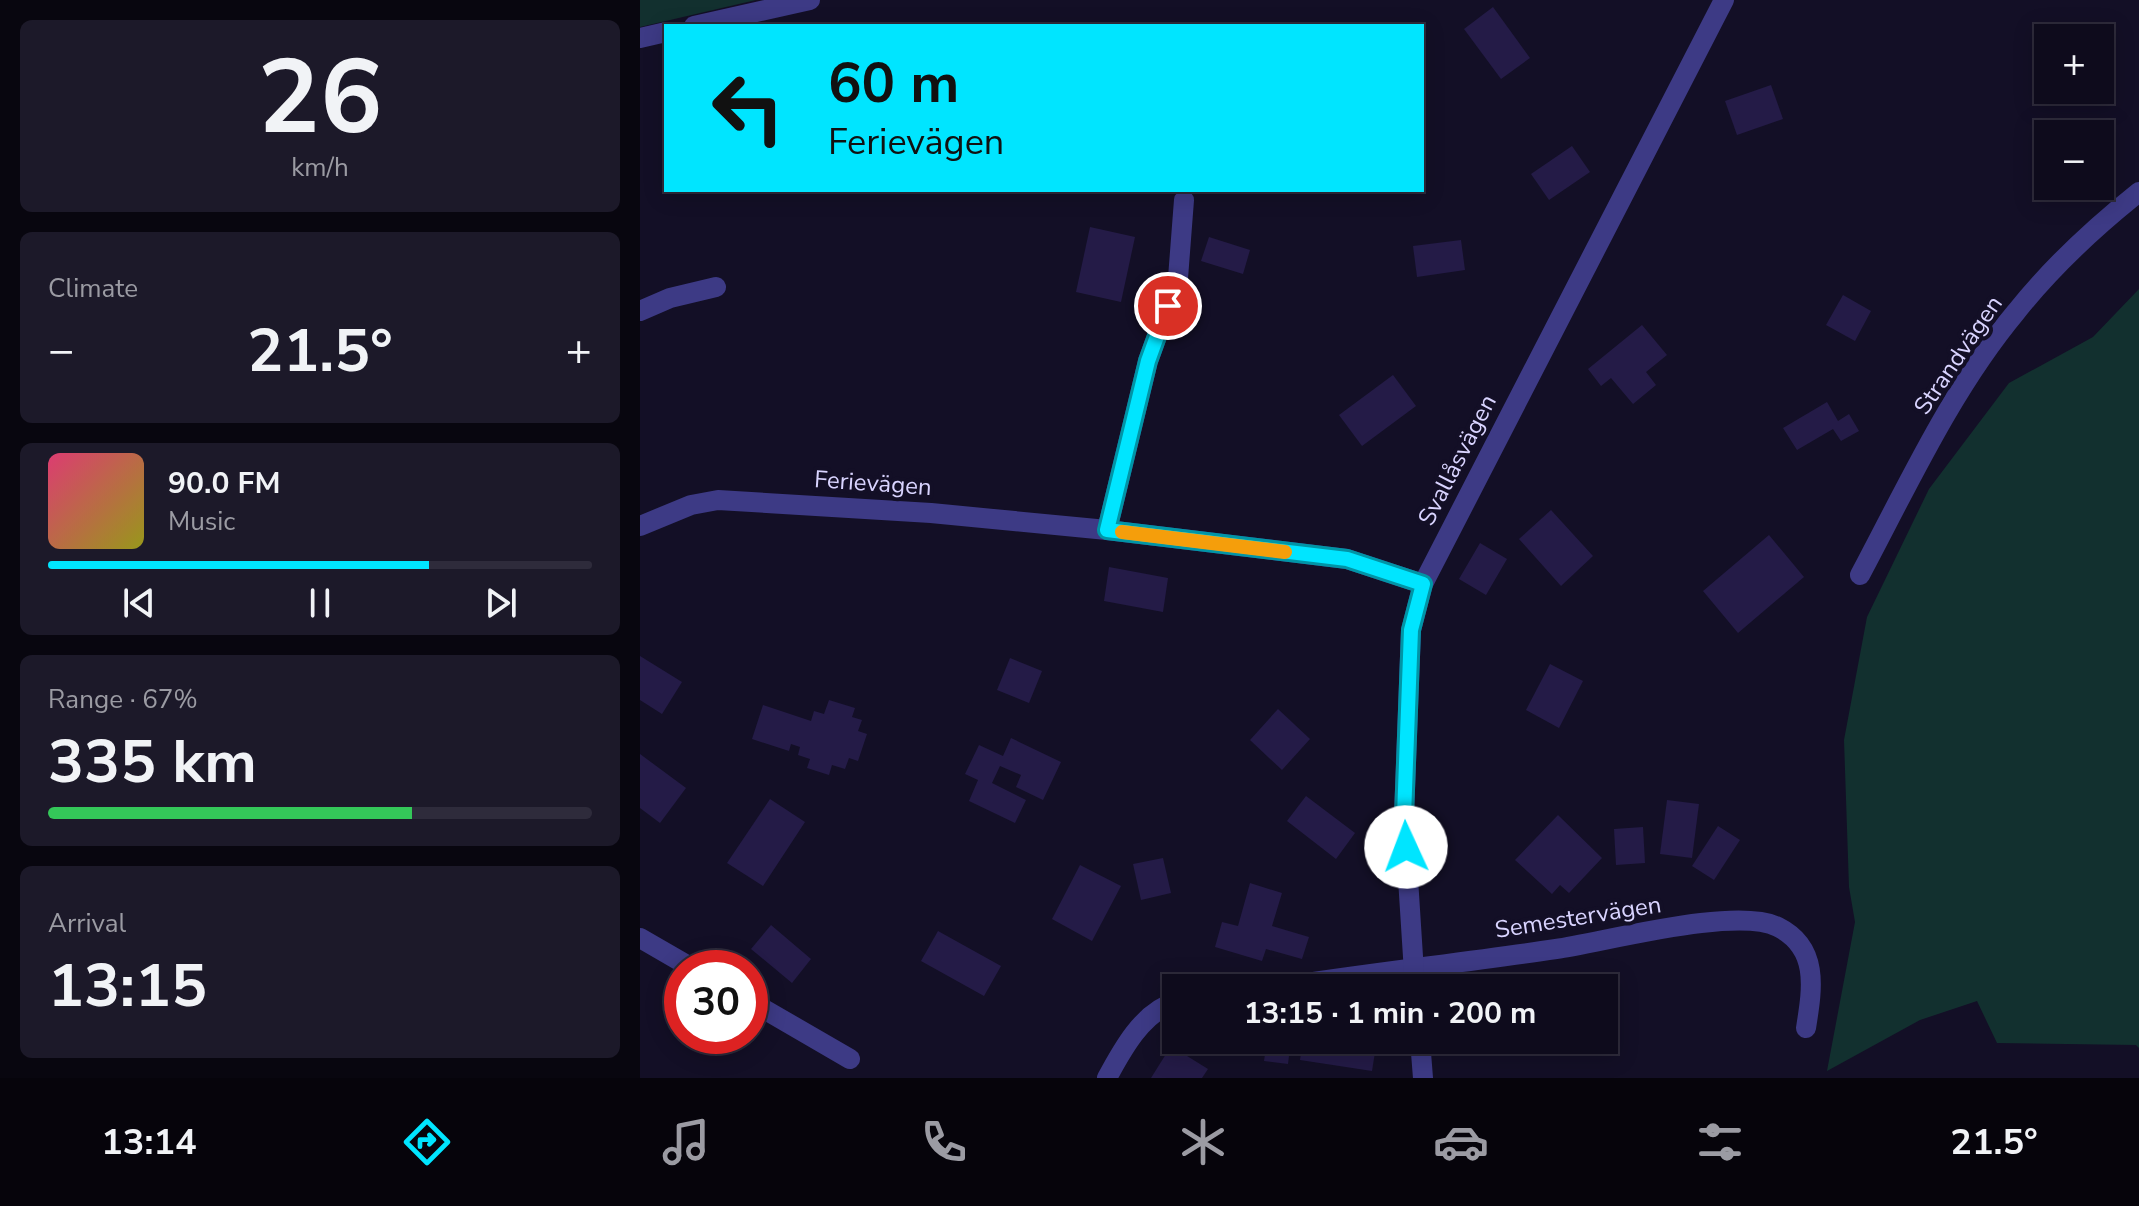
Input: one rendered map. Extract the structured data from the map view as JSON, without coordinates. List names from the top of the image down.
{
  "streets": {
    "street": [
      "Strandvägen",
      "Svallåsvägen",
      "Ferievägen",
      "Semestervägen"
    ]
  },
  "crossings": [
    ["Svallåsvägen", "Ferievägen"]
  ],
  "page": {
    "tile": [
      ["26", "km/h"],
      "Climate",
      ["Range · 67%", "335 km"],
      ["Arrival", "13:15"]
    ],
    "map_buttons": ["+", "−"],
    "turn": ["60 m", "Ferievägen"],
    "heat": ["−", "21.5°", "+"],
    "song": ["90.0 FM", "Music"],
    "limit": "30",
    "trip": "13:15 · 1 min · 200 m",
    "tabs": ["13:14", "21.5°"]
  }
}
